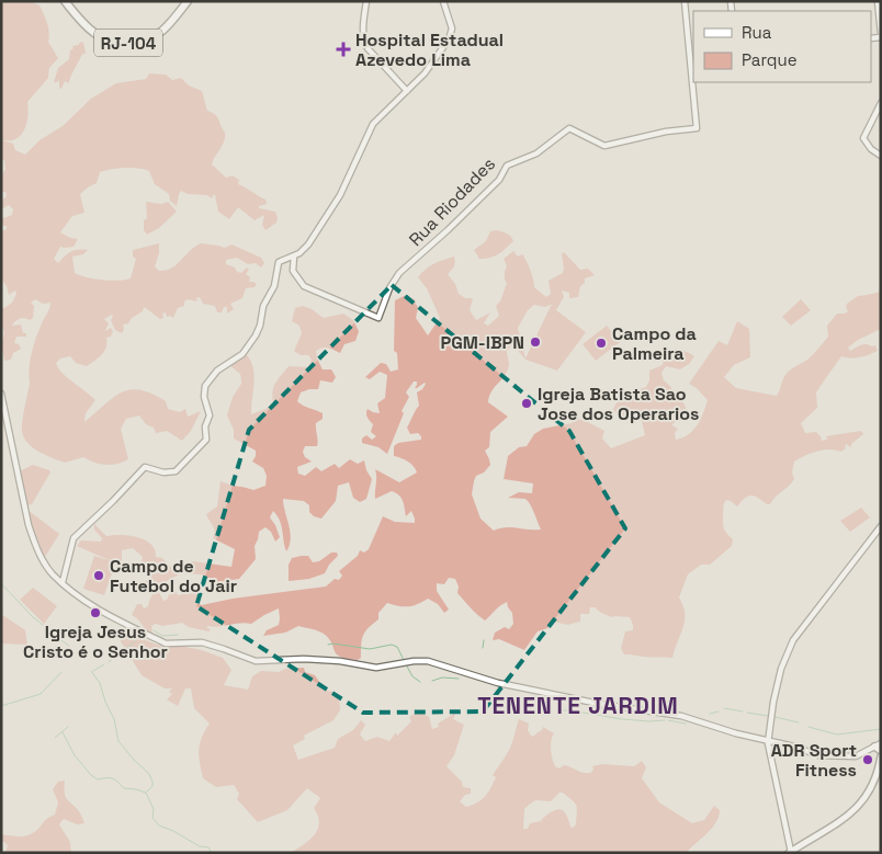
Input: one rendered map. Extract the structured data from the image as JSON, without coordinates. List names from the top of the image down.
{
  "streets": {
    "highway": ["RJ-104"],
    "street": ["Rua Riodades"]
  },
  "districts": ["TENENTE JARDIM"],
  "places": {
    "health": ["Hospital Estadual Azevedo Lima"],
    "other": [
      "PGM-IBPN",
      "Campo da Palmeira",
      "Igreja Batista Sao Jose dos Operarios",
      "Campo de Futebol do Jair",
      "Igreja Jesus Cristo é o Senhor",
      "ADR Sport Fitness"
    ]
  },
  "legend": ["Rua", "Parque"]
}
